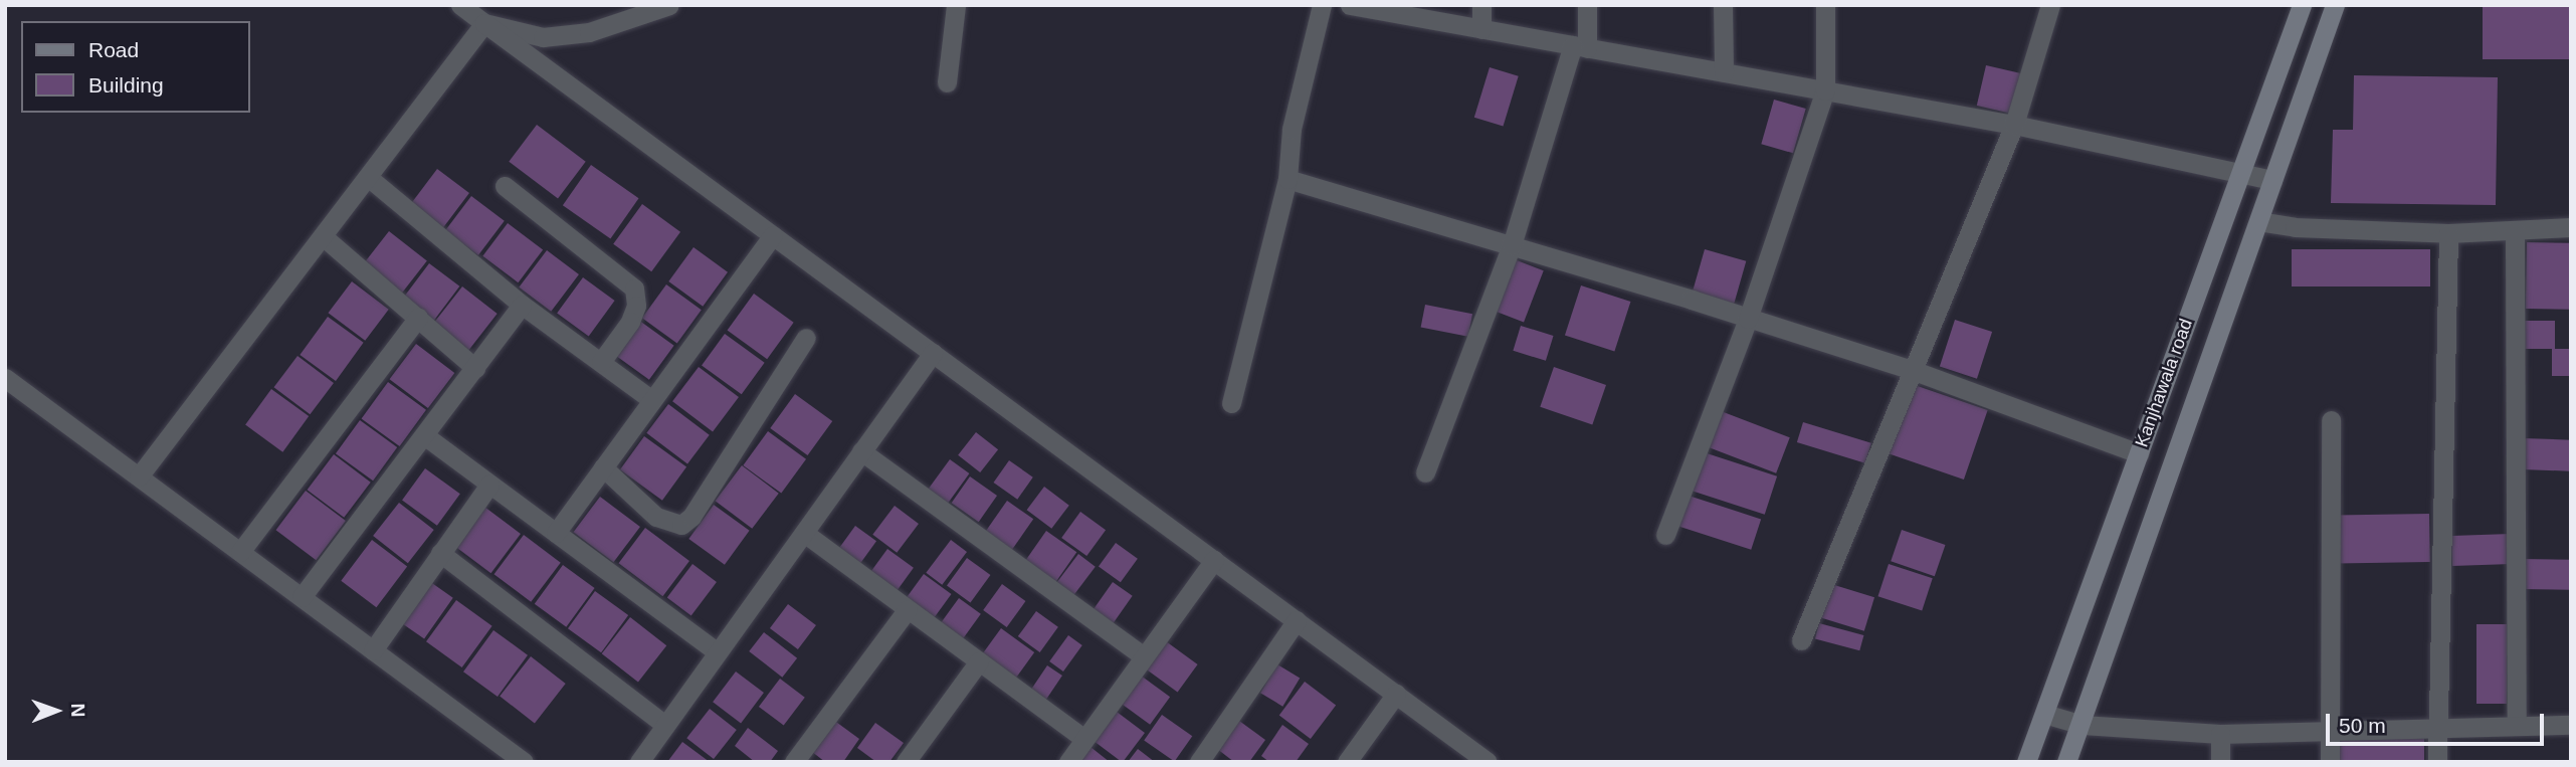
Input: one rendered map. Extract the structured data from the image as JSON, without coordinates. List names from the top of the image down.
{
  "streets": {
    "main road": ["Kanjhawala road"]
  },
  "legend": ["Road", "Building"],
  "scale_bar": "50 m",
  "north": "right"
}
